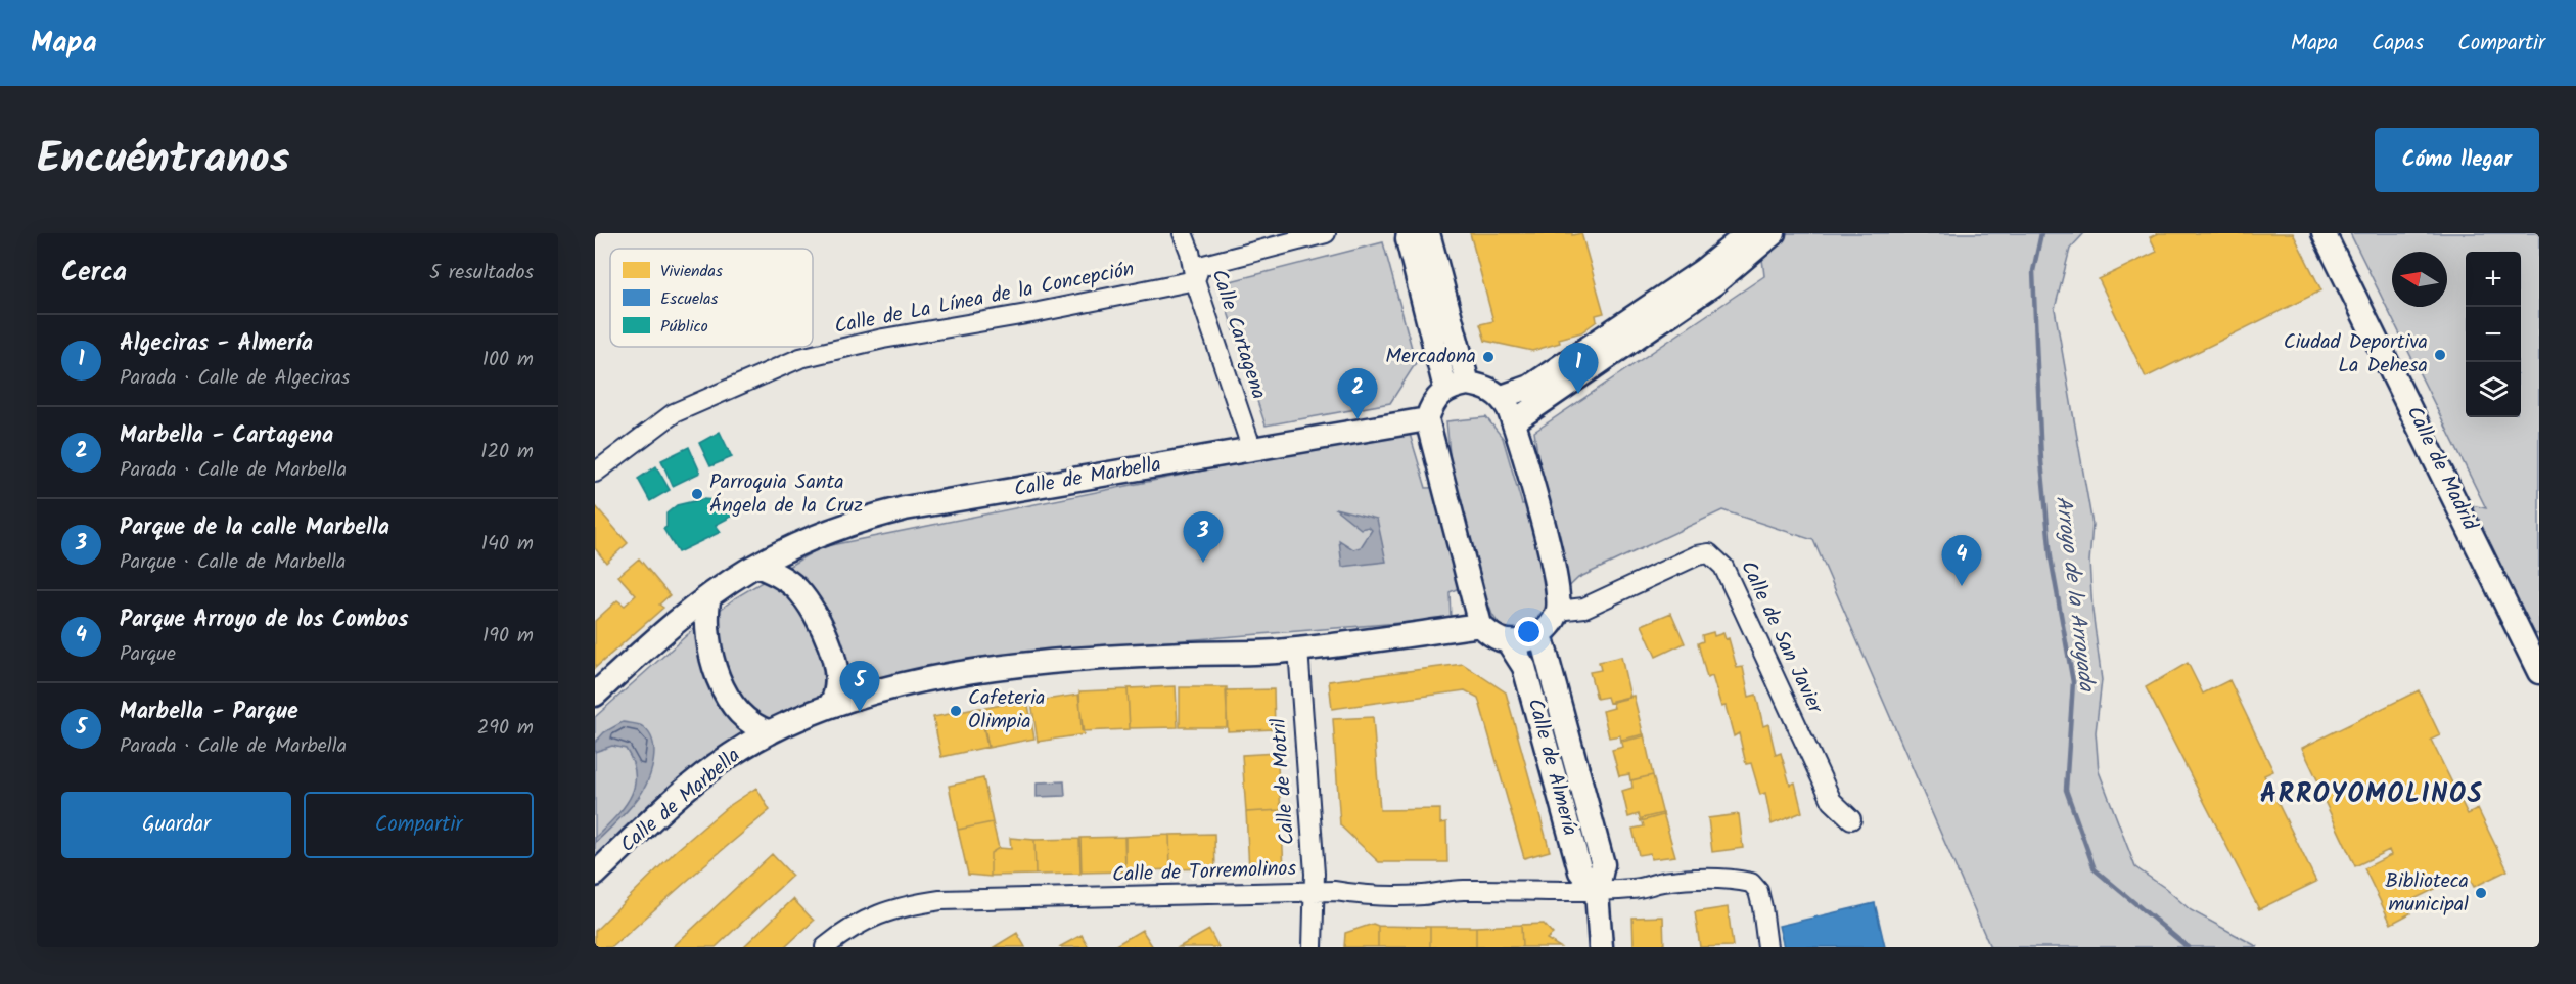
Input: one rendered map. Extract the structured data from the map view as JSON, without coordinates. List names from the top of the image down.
{
  "streets": {
    "street": [
      "Calle de La Línea de la Concepción",
      "Calle Cartagena",
      "Calle de Madrid",
      "Calle de Marbella",
      "Calle de San Javier",
      "Calle de Almería",
      "Calle de Motril",
      "Calle de Torremolinos"
    ]
  },
  "crossings": [
    ["Calle de La Línea de la Concepción", "Calle Cartagena"],
    ["Calle Cartagena", "Calle de Marbella"],
    ["Calle de Marbella", "Calle de Motril"],
    ["Calle de Almería", "Calle de Torremolinos"],
    ["Calle de Motril", "Calle de Torremolinos"]
  ],
  "districts": ["ARROYOMOLINOS"],
  "water": ["Arroyo de la Arroyada"],
  "places": [
    "Ciudad Deportiva La Dehesa",
    "Mercadona",
    "Parroquia Santa Ángela de la Cruz",
    "Cafeteria Olimpia",
    "Biblioteca municipal"
  ],
  "legend": ["Viviendas", "Escuelas", "Público"],
  "north": "left",
  "page": {
    "header": "Mapa",
    "nav": ["Mapa", "Capas", "Compartir"],
    "title": "Encuéntranos",
    "buttons": [
      "Cómo llegar",
      ["Guardar", "Compartir"]
    ],
    "heading": ["Cerca", "5 resultados"],
    "map_buttons": ["+", "−"],
    "list": [
      {
        "mark": "1",
        "name": "Algeciras - Almería",
        "note": "Parada · Calle de Algeciras",
        "value": "100 m"
      },
      {
        "mark": "2",
        "name": "Marbella - Cartagena",
        "note": "Parada · Calle de Marbella",
        "value": "120 m"
      },
      {
        "mark": "3",
        "name": "Parque de la calle Marbella",
        "note": "Parque · Calle de Marbella",
        "value": "140 m"
      },
      {
        "mark": "4",
        "name": "Parque Arroyo de los Combos",
        "note": "Parque",
        "value": "190 m"
      },
      {
        "mark": "5",
        "name": "Marbella - Parque",
        "note": "Parada · Calle de Marbella",
        "value": "290 m"
      }
    ],
    "pins": [
      "1",
      "2",
      "3",
      "4",
      "5"
    ]
  }
}
